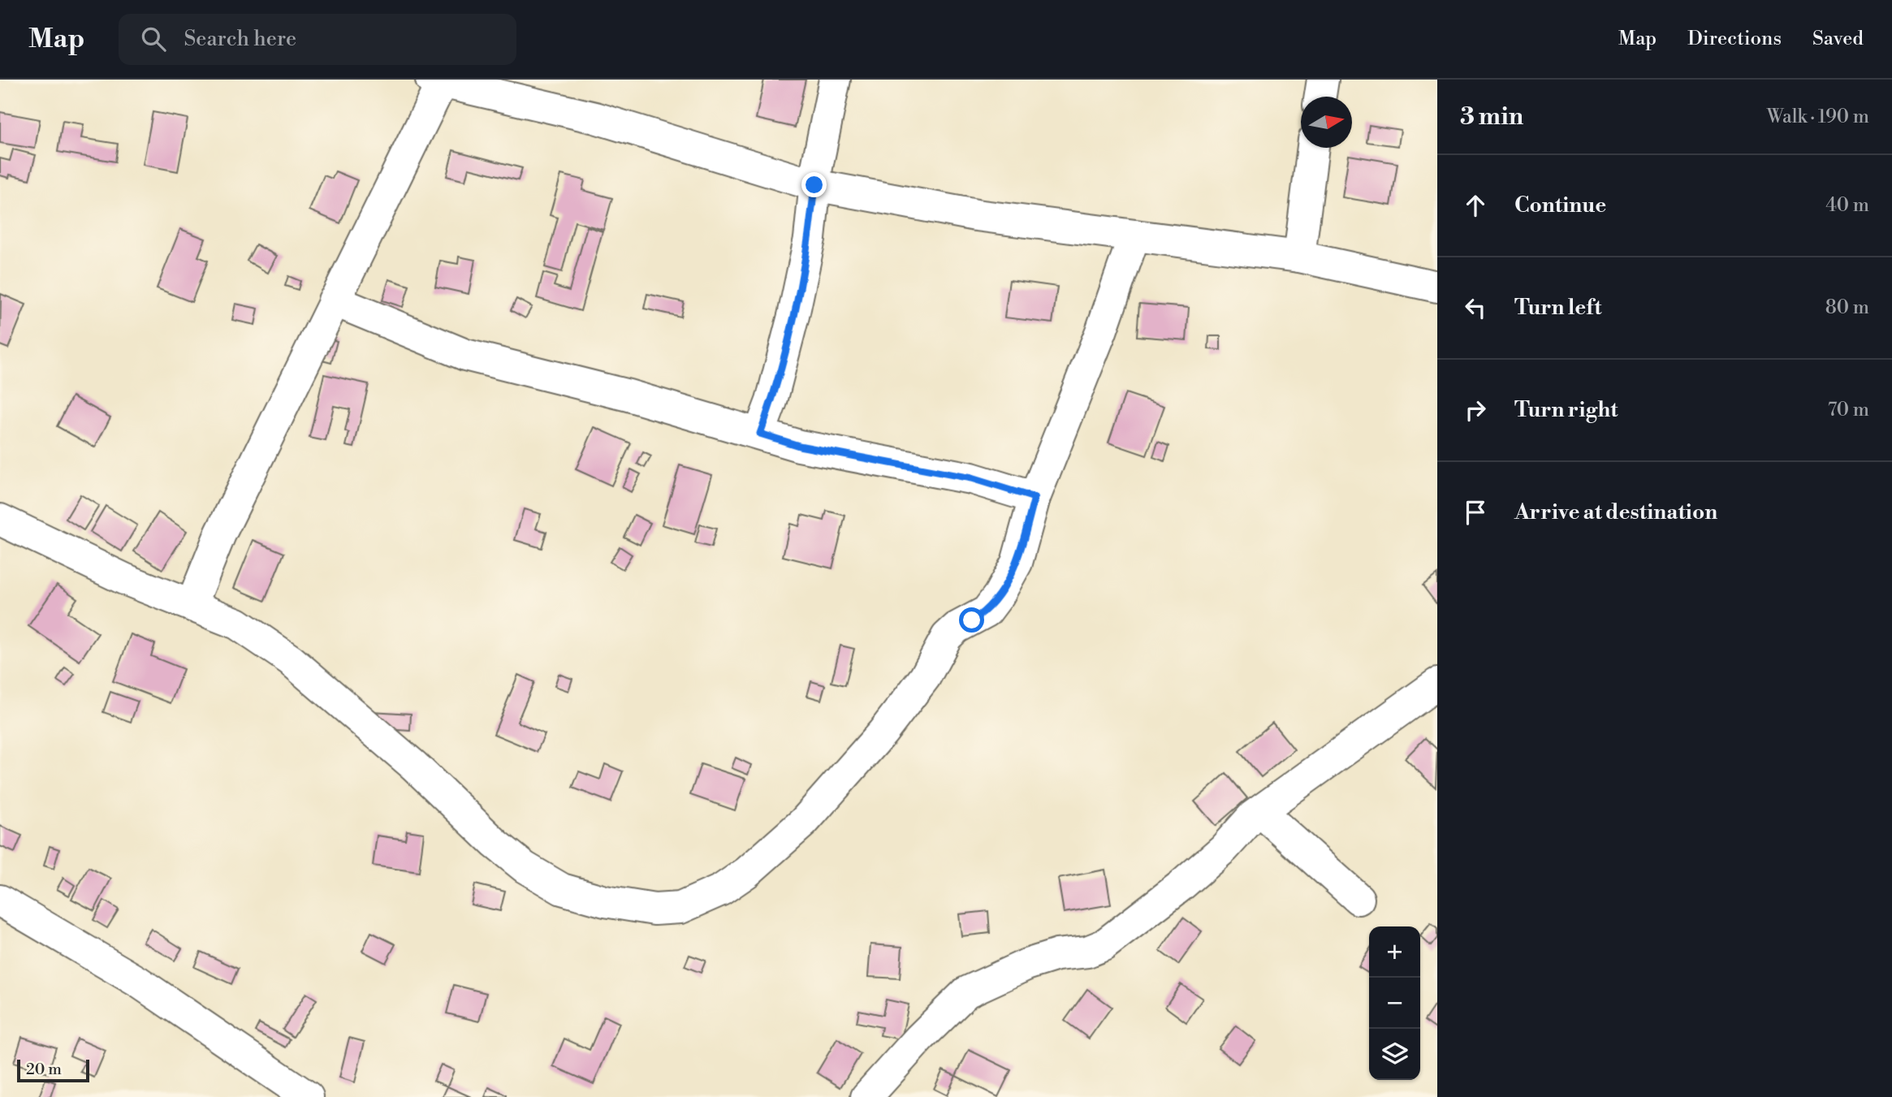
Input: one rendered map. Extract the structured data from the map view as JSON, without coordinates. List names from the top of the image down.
{
  "scale_bar": "20 m",
  "north": "right",
  "page": {
    "header": "Map",
    "search": "Search here",
    "nav": ["Map", "Directions", "Saved"],
    "heading": ["3 min", "Walk · 190 m"],
    "list": [
      ["Continue", "40 m"],
      ["Turn left", "80 m"],
      ["Turn right", "70 m"],
      "Arrive at destination"
    ],
    "map_buttons": ["+", "−"],
    "scale": "20 m"
  }
}
